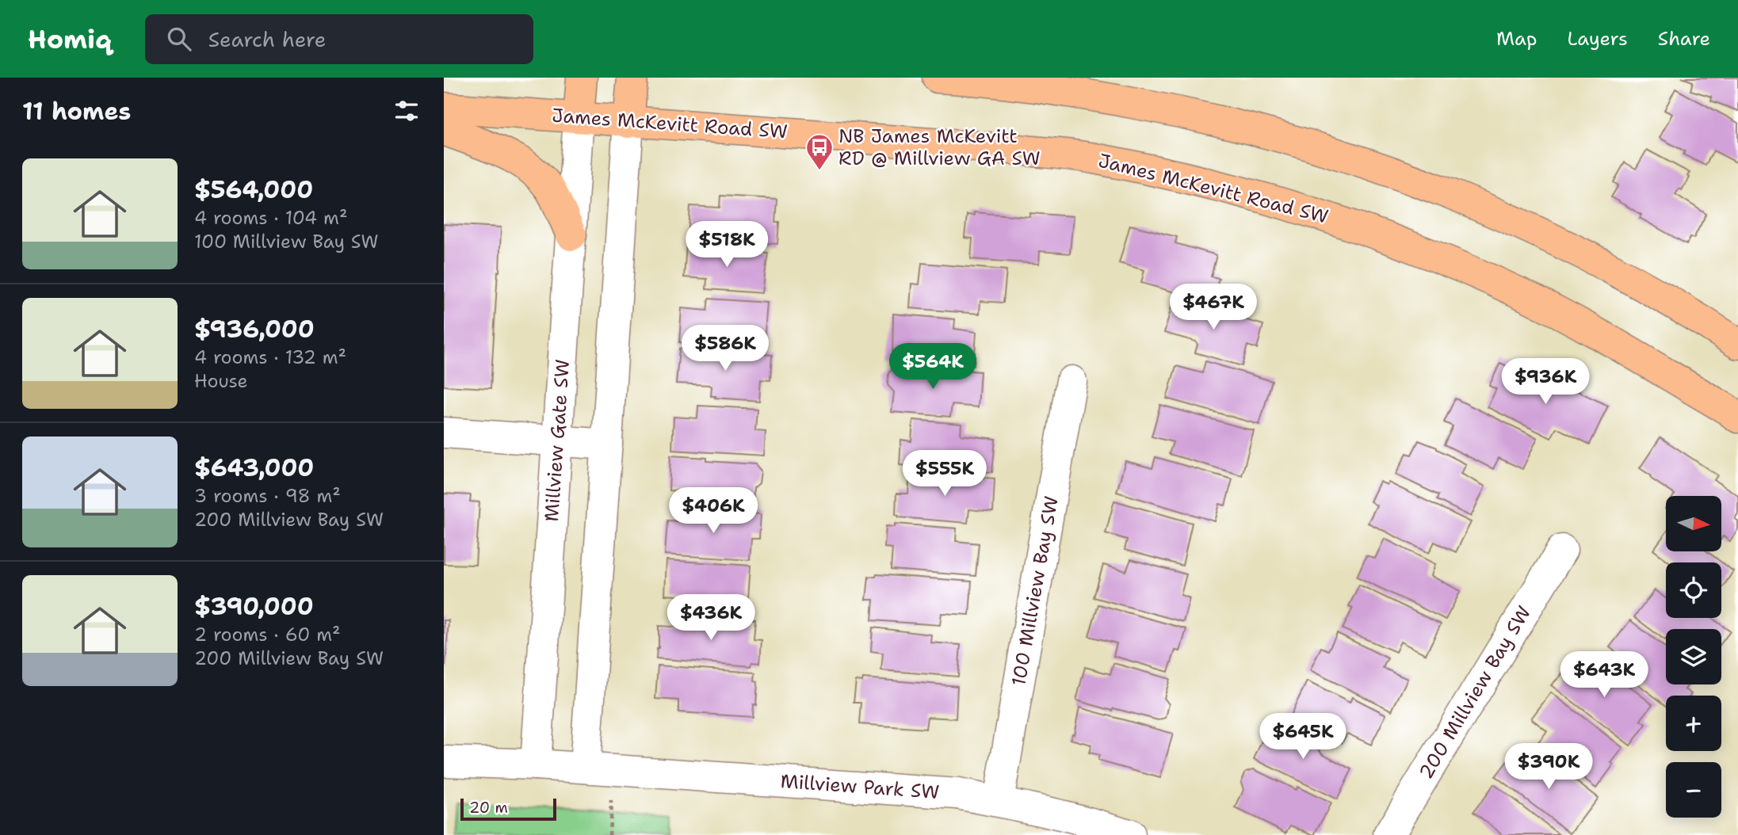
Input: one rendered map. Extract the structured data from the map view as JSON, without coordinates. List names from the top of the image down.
{
  "streets": {
    "main road": ["James McKevitt Road SW"],
    "street": [
      "Millview Gate SW",
      "100 Millview Bay SW",
      "200 Millview Bay SW",
      "Millview Park SW"
    ]
  },
  "crossings": [
    ["James McKevitt Road SW", "Millview Gate SW"],
    ["Millview Gate SW", "Millview Park SW"],
    ["100 Millview Bay SW", "Millview Park SW"]
  ],
  "places": {
    "bus stop": ["NB James McKevitt RD @ Millview GA SW"]
  },
  "scale_bar": "20 m",
  "north": "right",
  "page": {
    "header": "Homiq",
    "search": "Search here",
    "nav": ["Map", "Layers", "Share"],
    "heading": "11 homes",
    "list": [
      {
        "name": "$564,000",
        "note": "4 rooms · 104 m² · 100 Millview Bay SW"
      },
      {
        "name": "$936,000",
        "note": "4 rooms · 132 m² · House"
      },
      {
        "name": "$643,000",
        "note": "3 rooms · 98 m² · 200 Millview Bay SW"
      },
      {
        "name": "$390,000",
        "note": "2 rooms · 60 m² · 200 Millview Bay SW"
      }
    ],
    "price": [
      "$518K",
      "$467K",
      "$586K",
      "$564K",
      "$936K",
      "$555K",
      "$406K",
      "$436K",
      "$643K",
      "$645K",
      "$390K"
    ],
    "map_buttons": ["+", "−"],
    "scale": "20 m"
  }
}
